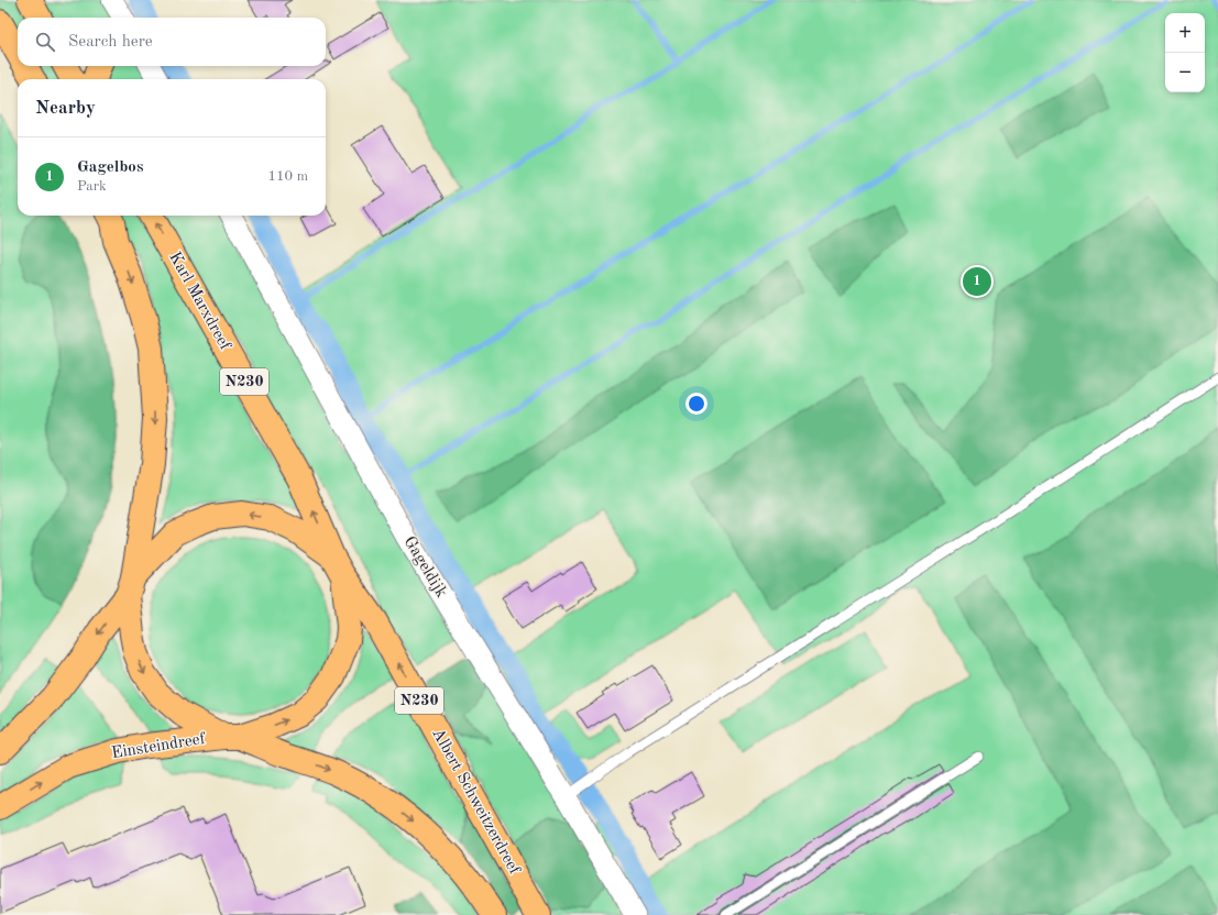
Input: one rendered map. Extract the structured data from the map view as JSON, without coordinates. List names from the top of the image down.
{
  "streets": {
    "main road": [
      "Karl Marxdreef",
      "N230",
      "Einsteindreef",
      "Albert Schweitzerdreef"
    ],
    "street": ["Gageldijk"]
  },
  "crossings": [
    ["Karl Marxdreef", "N230"],
    ["Karl Marxdreef", "Albert Schweitzerdreef"],
    ["N230", "Einsteindreef"],
    ["N230", "Albert Schweitzerdreef"]
  ],
  "one_way": ["Karl Marxdreef", "Einsteindreef", "Albert Schweitzerdreef"],
  "page": {
    "map_buttons": ["+", "−"],
    "search": "Search here",
    "heading": "Nearby",
    "list": [
      {
        "mark": "1",
        "name": "Gagelbos",
        "note": "Park",
        "value": "110 m"
      }
    ],
    "pins": "1"
  }
}
